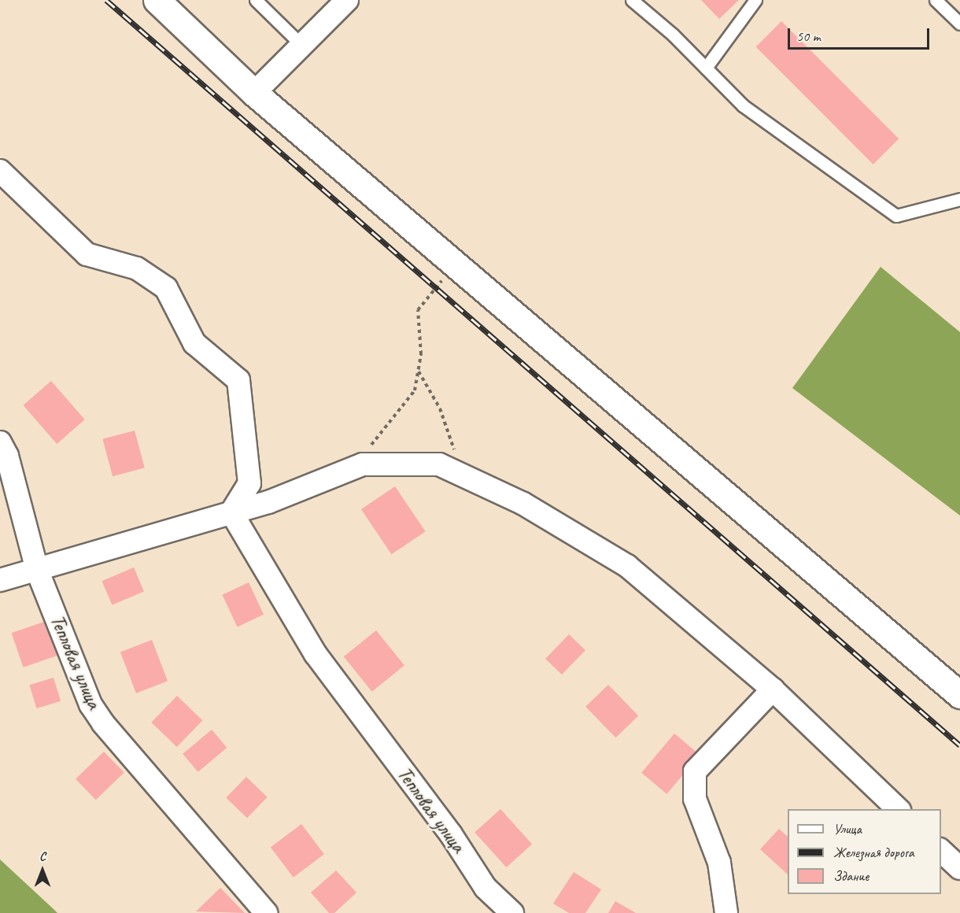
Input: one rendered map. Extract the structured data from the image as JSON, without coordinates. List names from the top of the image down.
{
  "streets": {
    "street": ["Тепловая улица"]
  },
  "legend": ["Улица", "Железная дорога", "Здание"],
  "scale_bar": "50 m",
  "north": "top"
}
